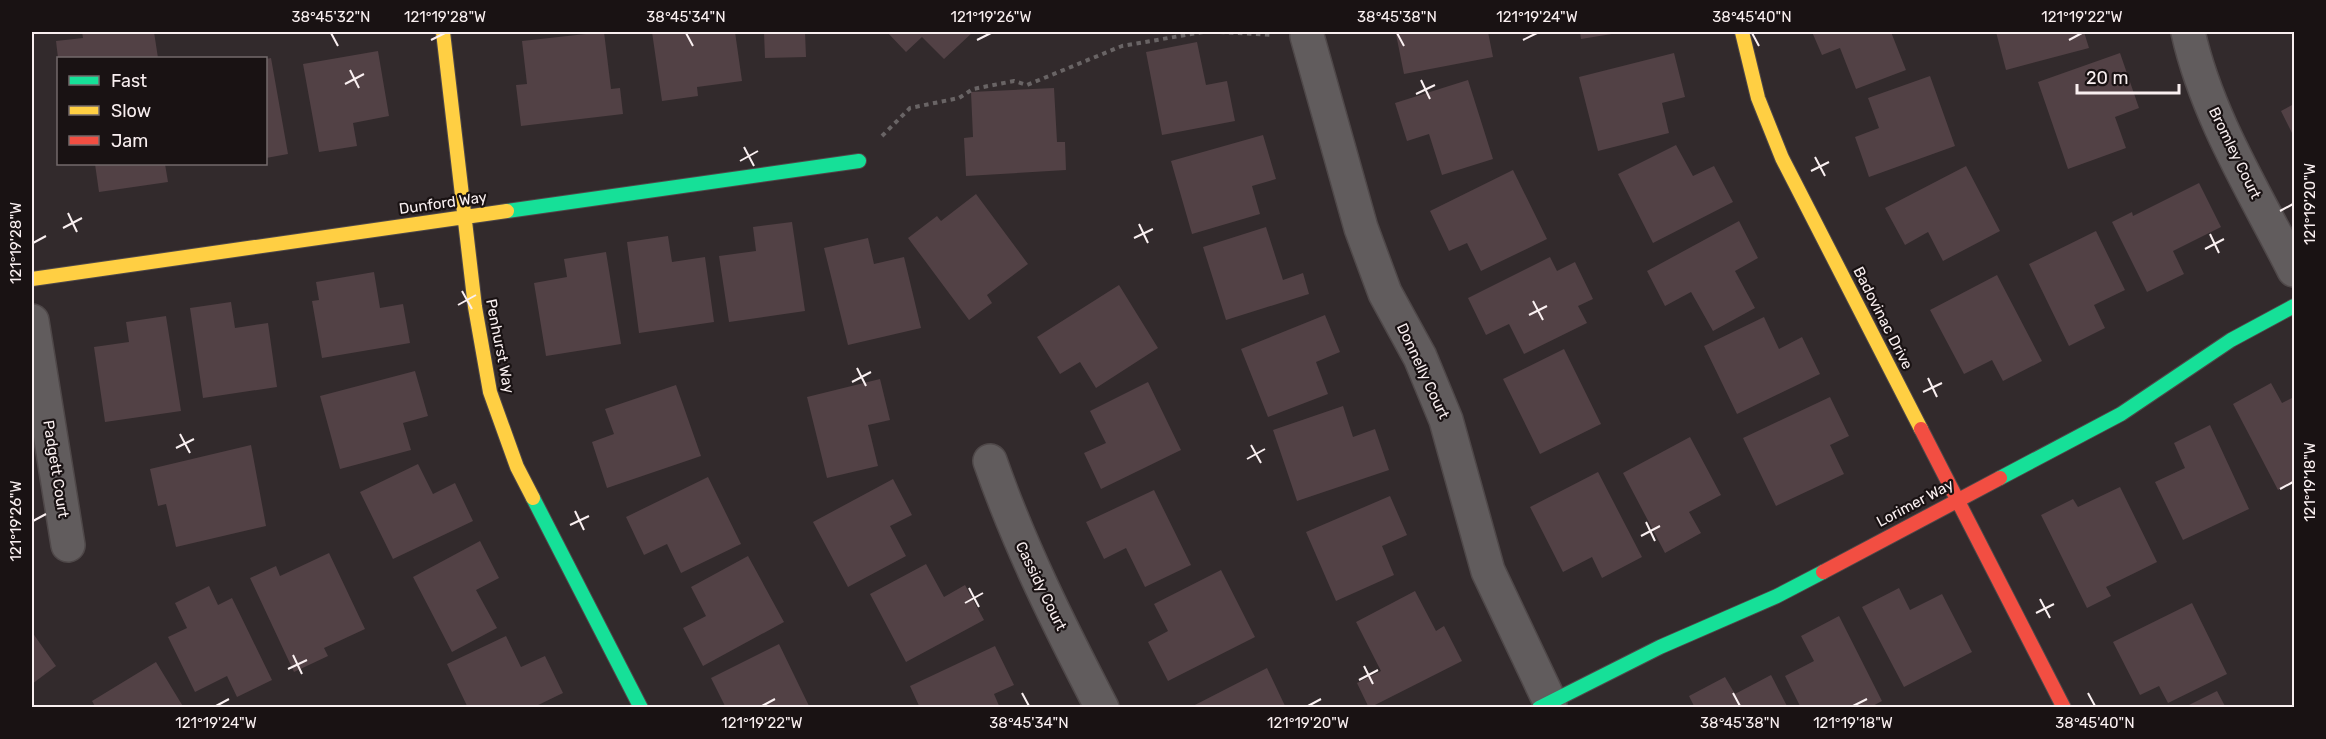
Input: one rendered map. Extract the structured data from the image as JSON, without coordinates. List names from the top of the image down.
{
  "streets": {
    "street": [
      "Bromley Court",
      "Dunford Way",
      "Badovinac Drive",
      "Penhurst Way",
      "Donnelly Court",
      "Padgett Court",
      "Lorimer Way",
      "Cassidy Court"
    ]
  },
  "crossings": [
    ["Dunford Way", "Penhurst Way"],
    ["Badovinac Drive", "Lorimer Way"],
    ["Donnelly Court", "Lorimer Way"]
  ],
  "legend": ["Fast", "Slow", "Jam"],
  "scale_bar": "20 m",
  "coordinates": [
    "38°45'32\"N",
    "121°19'28\"W",
    "38°45'34\"N",
    "121°19'26\"W",
    "38°45'38\"N",
    "121°19'24\"W",
    "38°45'40\"N",
    "121°19'22\"W",
    "121°19'20\"W",
    "121°19'18\"W"
  ]
}
